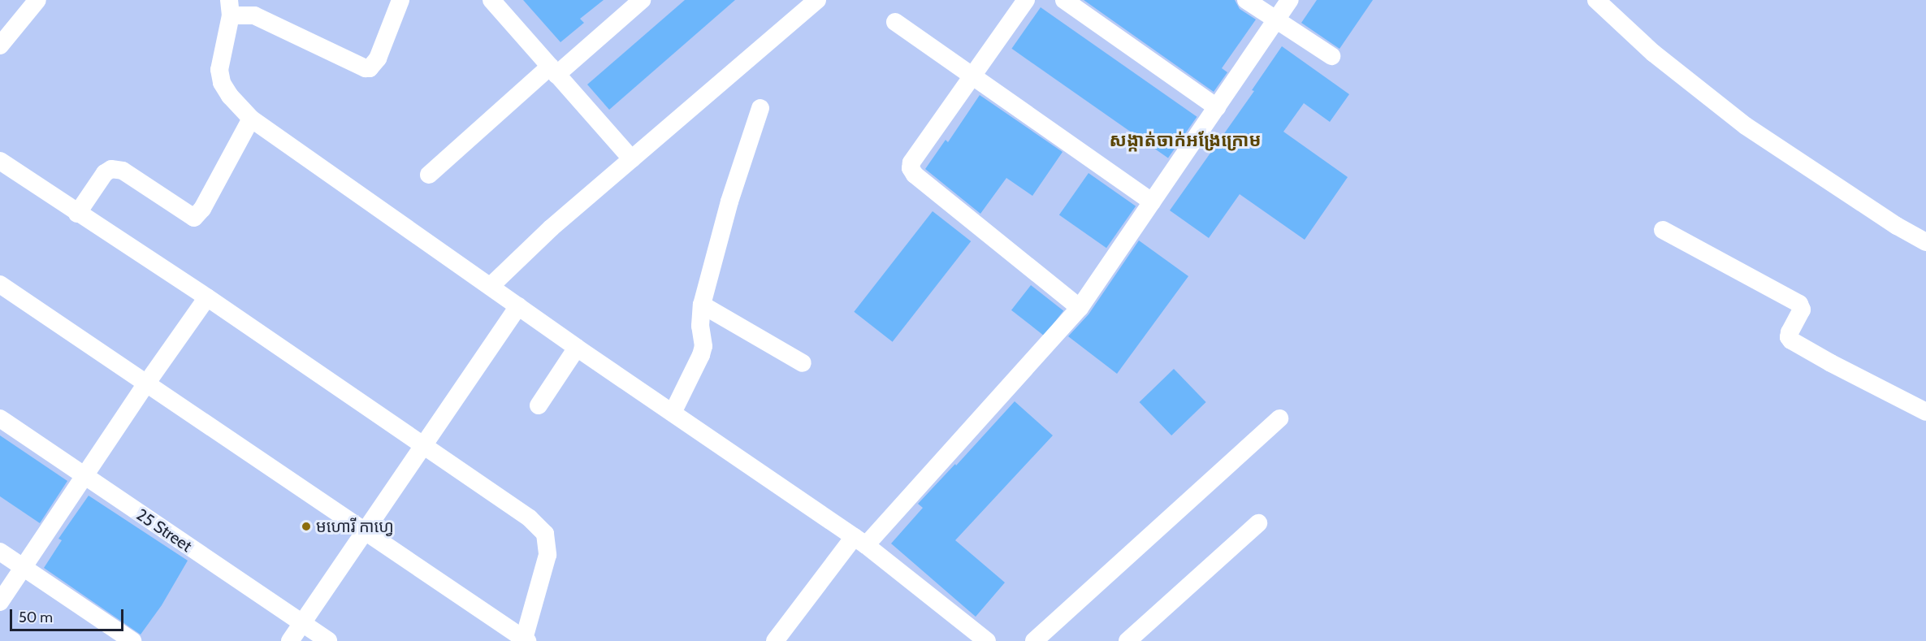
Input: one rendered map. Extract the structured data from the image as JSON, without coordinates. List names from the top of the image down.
{
  "streets": {
    "street": ["25 Street"]
  },
  "districts": ["សង្កាត់ចាក់អង្រែក្រោម"],
  "places": ["មហោរី កាហ្វេ"],
  "scale_bar": "50 m"
}
